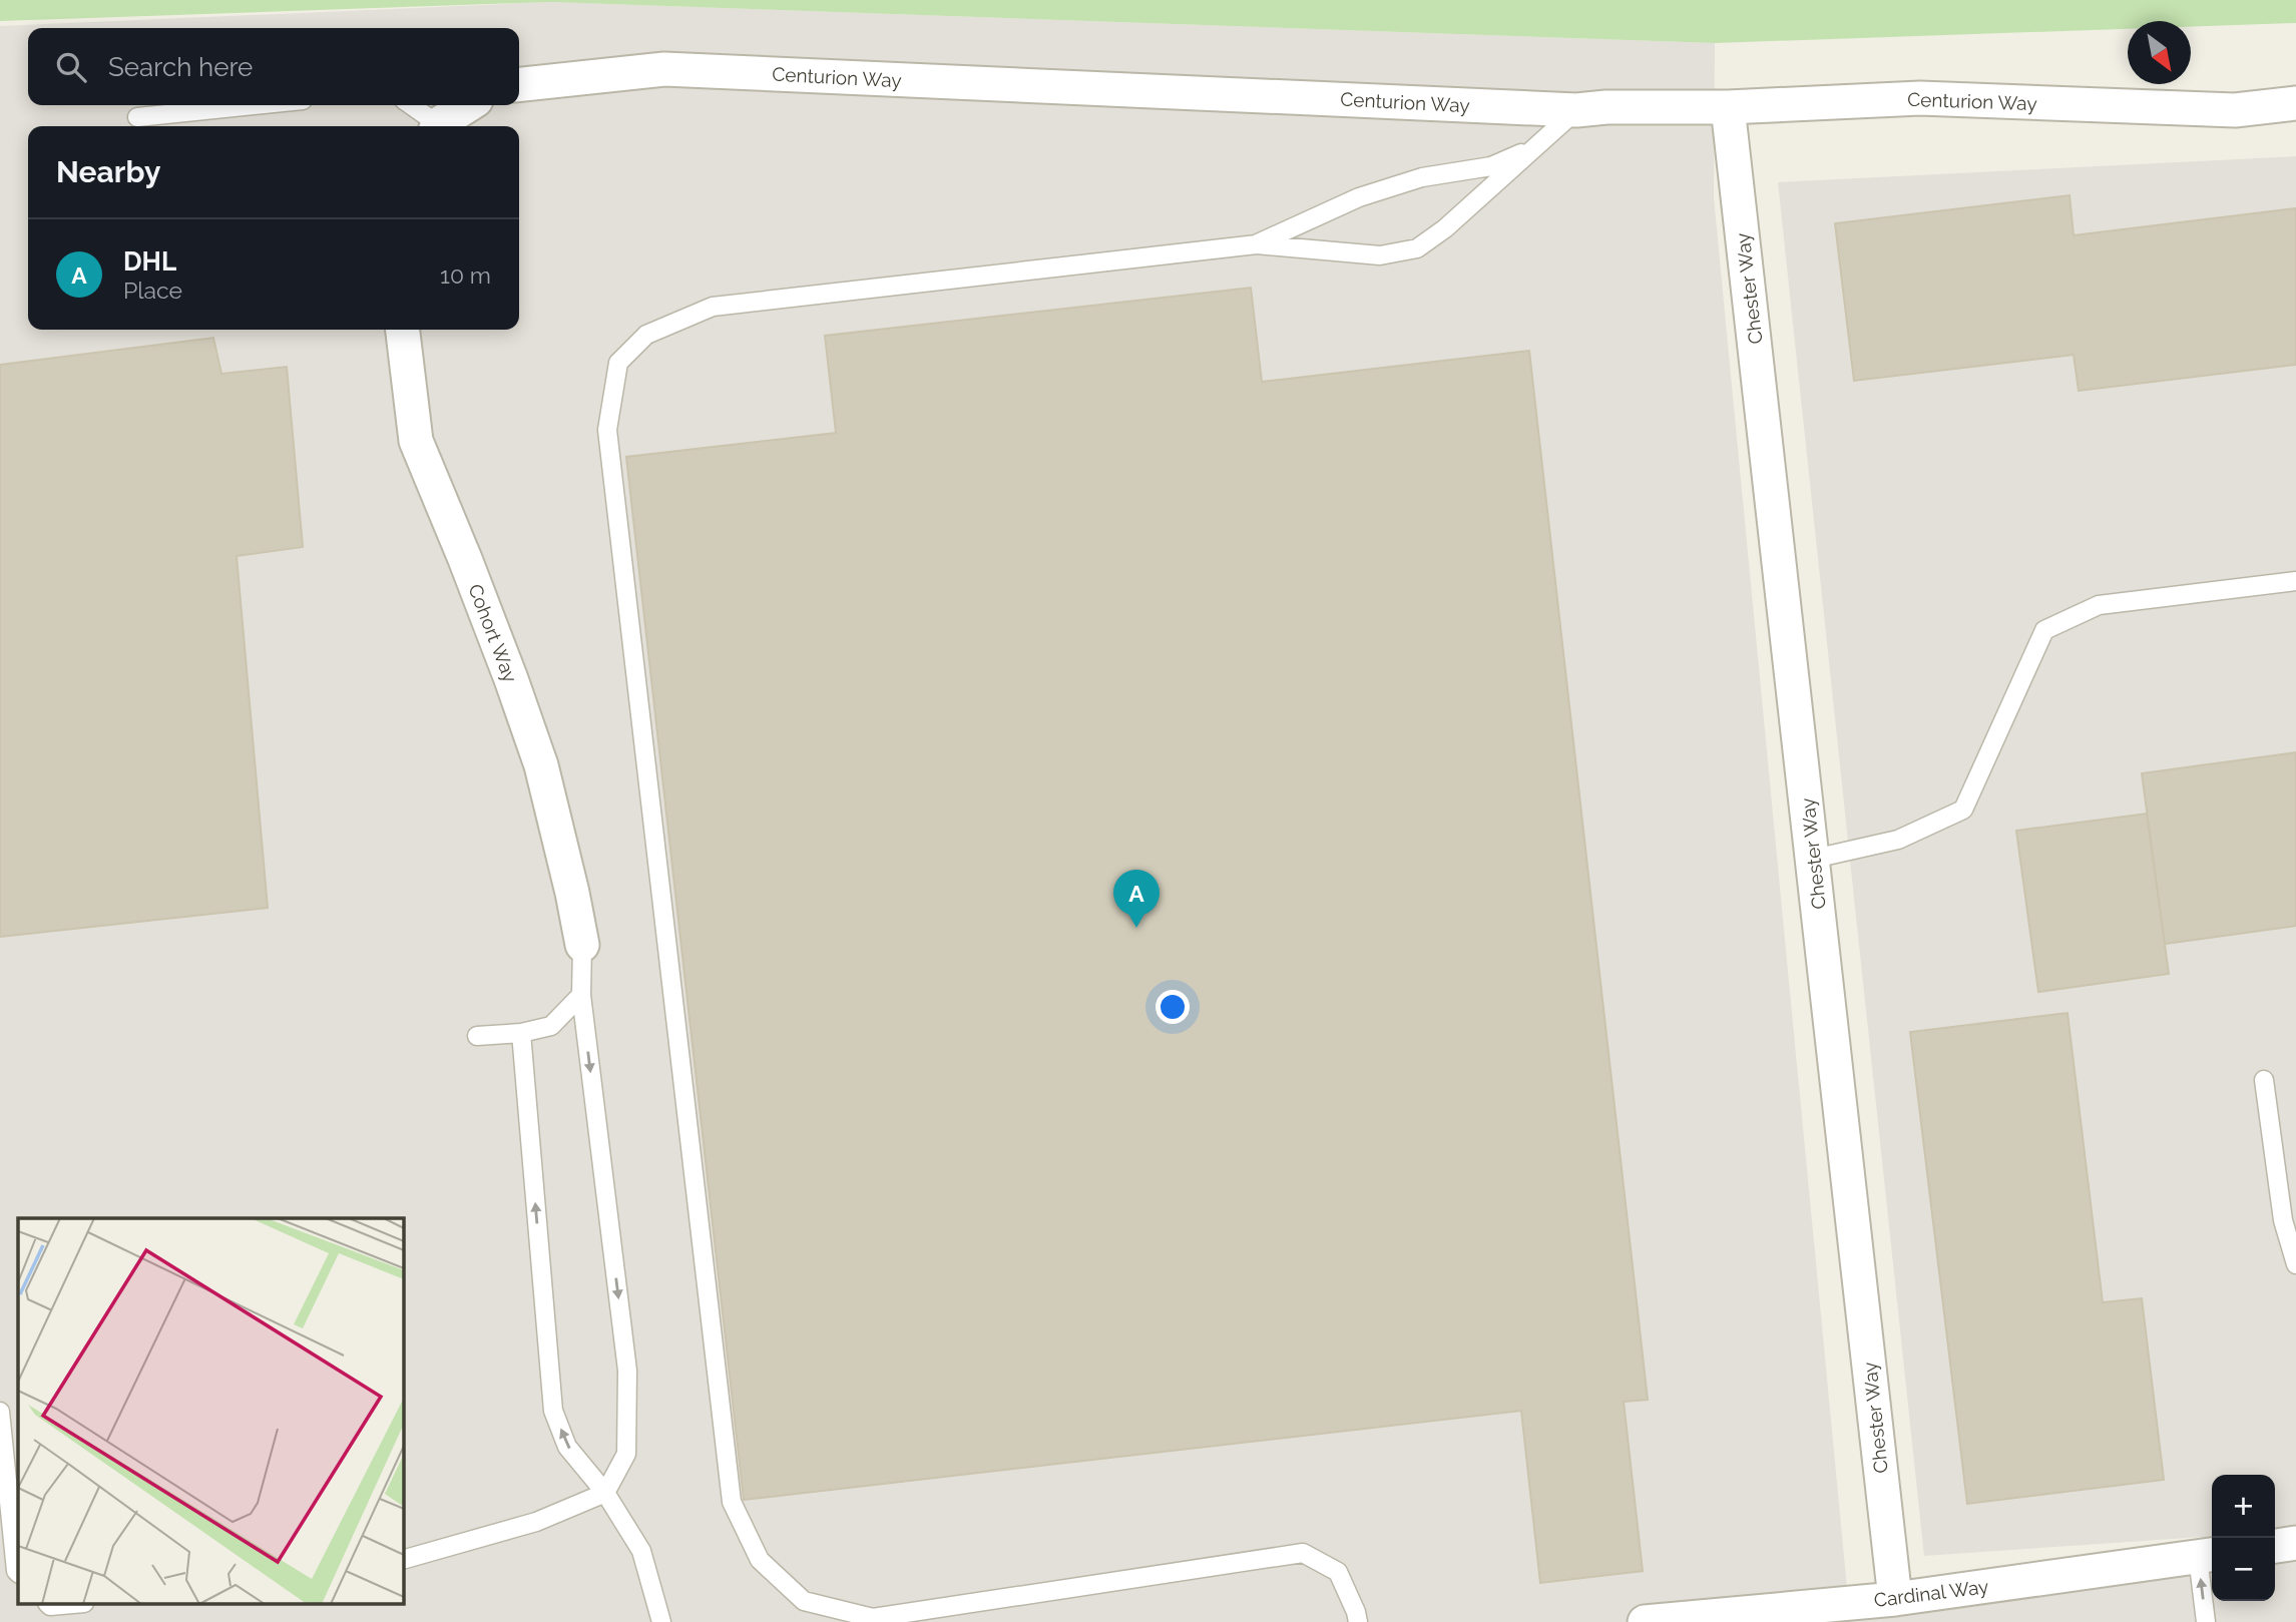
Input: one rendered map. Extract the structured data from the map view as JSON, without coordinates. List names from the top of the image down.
{
  "streets": {
    "street": [
      "Centurion Way",
      "Chester Way",
      "Cohort Way",
      "Cardinal Way"
    ]
  },
  "crossings": [
    ["Centurion Way", "Chester Way"],
    ["Chester Way", "Cardinal Way"]
  ],
  "north": "bottom right",
  "page": {
    "search": "Search here",
    "heading": "Nearby",
    "list": [
      {
        "mark": "A",
        "name": "DHL",
        "note": "Place",
        "value": "10 m"
      }
    ],
    "pins": "A",
    "map_buttons": ["+", "−"]
  }
}
